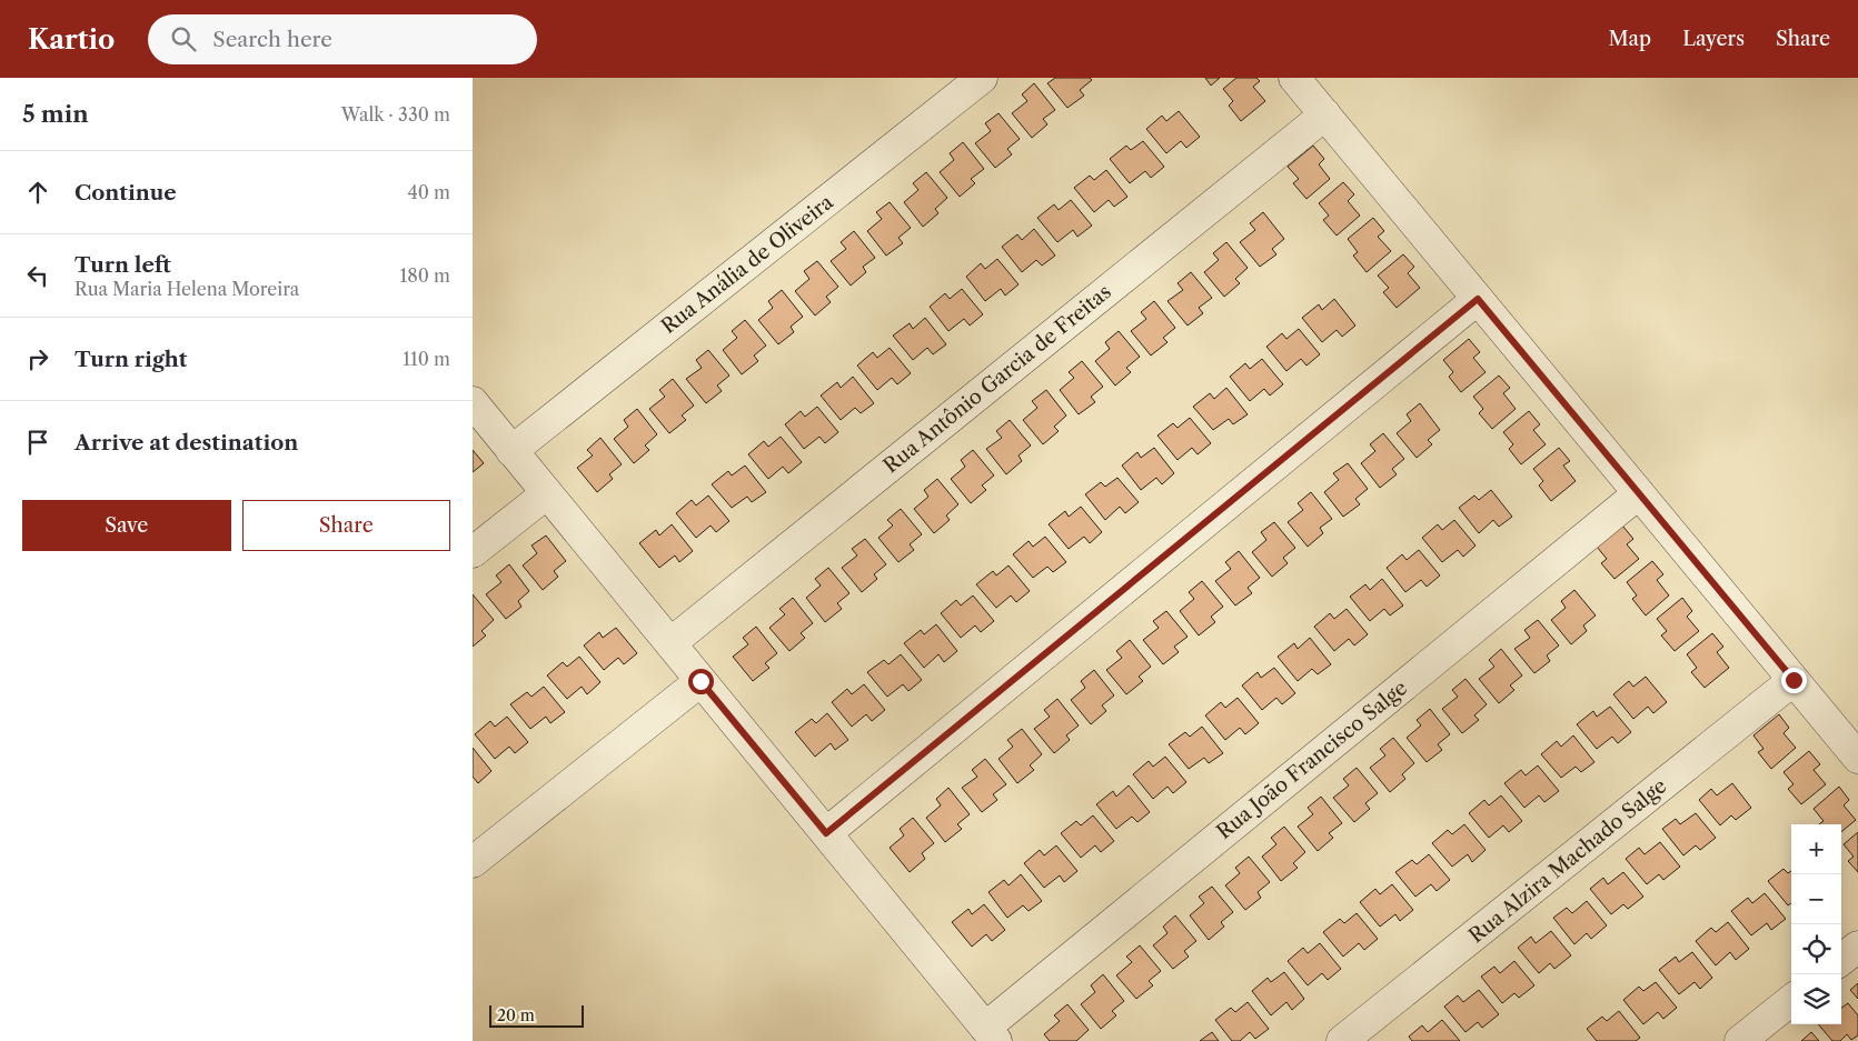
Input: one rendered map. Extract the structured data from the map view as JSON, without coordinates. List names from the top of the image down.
{
  "streets": {
    "street": [
      "Rua Anália de Oliveira",
      "Rua Antônio Garcia de Freitas",
      "Rua João Francisco Salge",
      "Rua Alzira Machado Salge"
    ]
  },
  "scale_bar": "20 m",
  "page": {
    "header": "Kartio",
    "search": "Search here",
    "nav": ["Map", "Layers", "Share"],
    "heading": ["5 min", "Walk · 330 m"],
    "list": [
      ["Continue", "40 m"],
      ["Turn left", "Rua Maria Helena Moreira", "180 m"],
      ["Turn right", "110 m"],
      "Arrive at destination"
    ],
    "buttons": ["Save", "Share"],
    "map_buttons": ["+", "−"],
    "scale": "20 m"
  }
}
